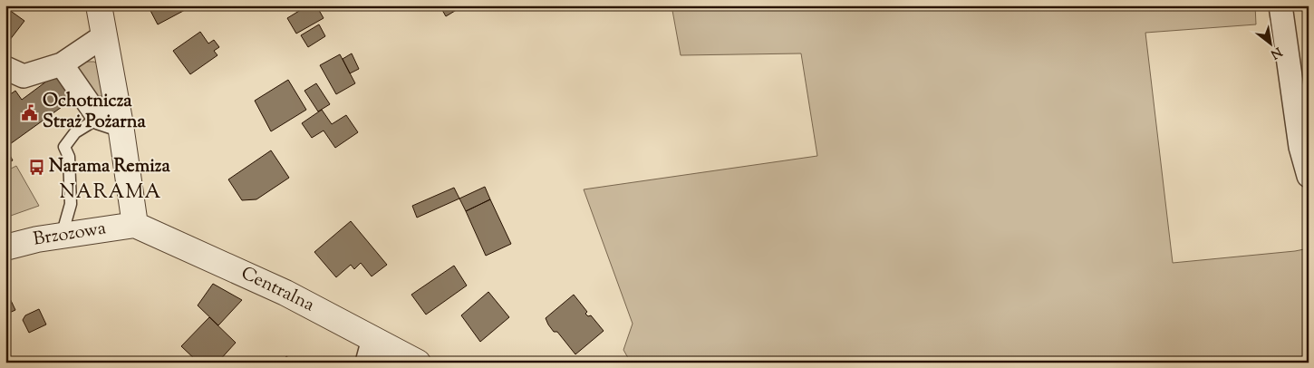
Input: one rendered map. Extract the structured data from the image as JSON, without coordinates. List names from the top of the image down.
{
  "streets": {
    "street": ["Brzozowa", "Centralna"]
  },
  "crossings": [
    ["Brzozowa", "Centralna"]
  ],
  "districts": ["NARAMA"],
  "places": {
    "public building": ["Ochotnicza Straż Pożarna"],
    "bus stop": ["Narama Remiza"]
  },
  "north": "bottom right"
}
